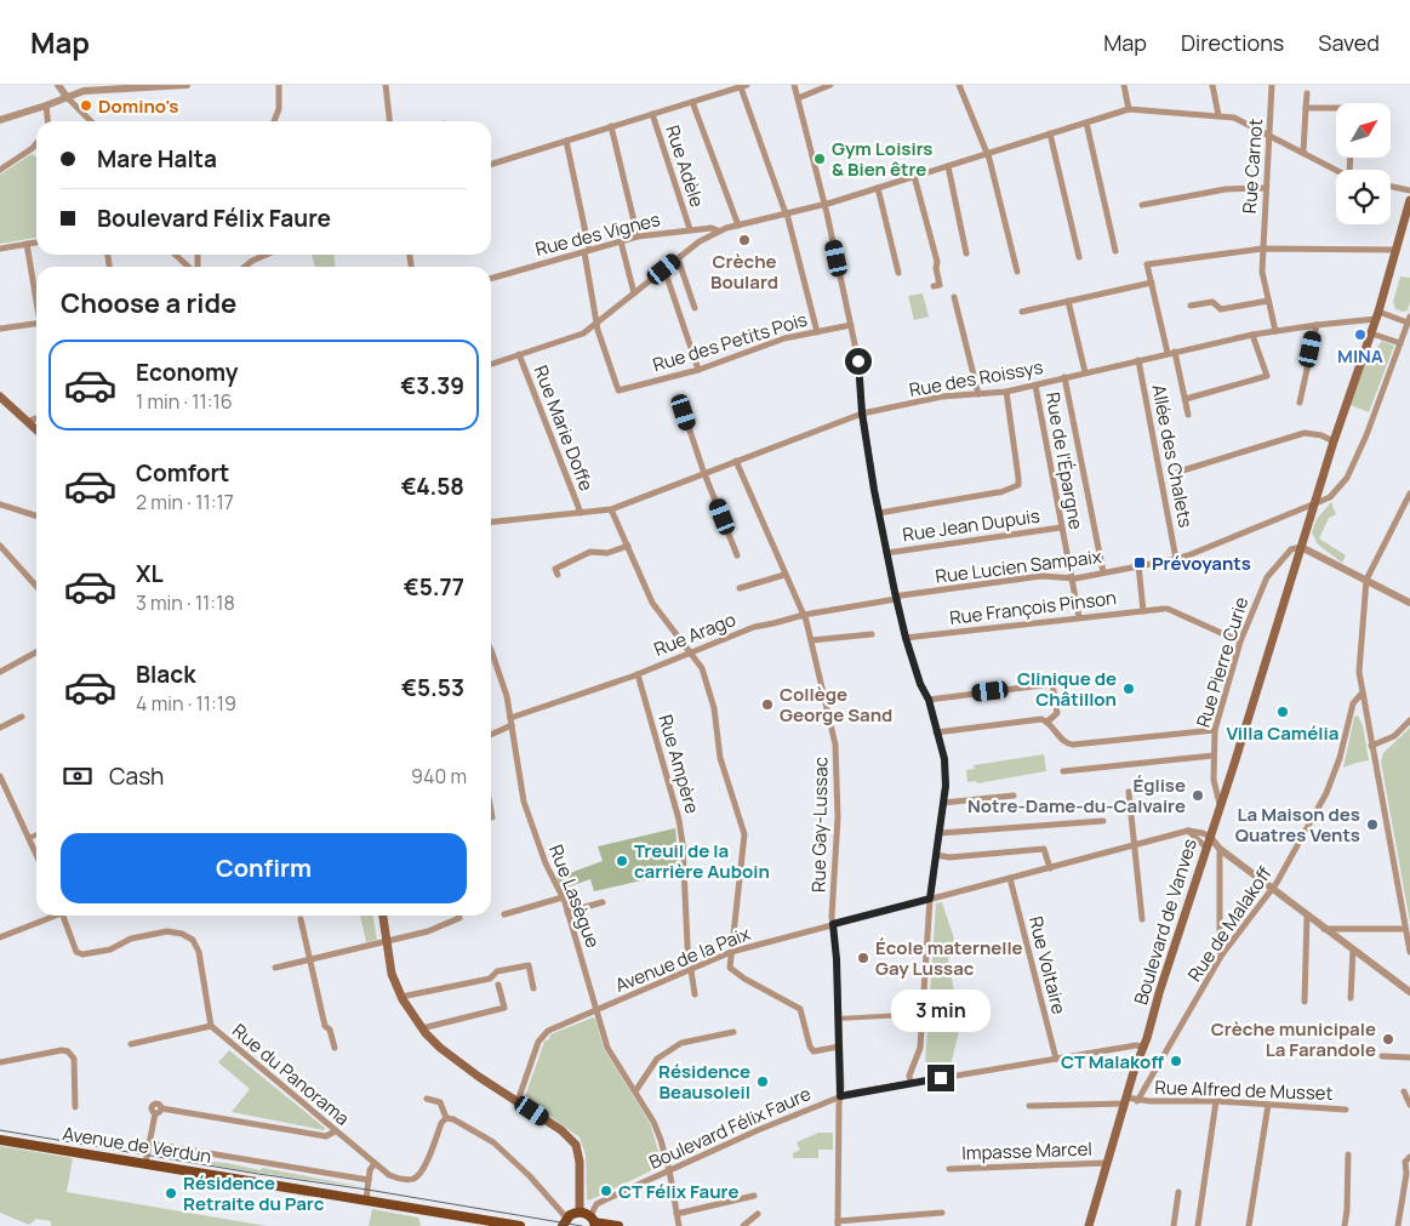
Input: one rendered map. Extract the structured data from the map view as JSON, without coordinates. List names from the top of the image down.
{
  "streets": {
    "main road": ["Boulevard de Vanves", "Avenue de Verdun"],
    "street": [
      "Rue Adèle",
      "Rue Carnot",
      "Rue des Vignes",
      "Rue des Petits Pois",
      "Rue des Roissys",
      "Rue Marie Doffe",
      "Allée des Chalets",
      "Rue de l'Épargne",
      "Rue Jean Dupuis",
      "Rue Lucien Sampaix",
      "Rue François Pinson",
      "Rue Arago",
      "Rue Pierre Curie",
      "Rue Ampère",
      "Rue Gay-Lussac",
      "Rue Lasègue",
      "Rue de Malakoff",
      "Avenue de la Paix",
      "Rue Voltaire",
      "Rue du Panorama",
      "Rue Alfred de Musset",
      "Boulevard Félix Faure",
      "Impasse Marcel"
    ]
  },
  "crossings": [
    ["Rue Adèle", "Rue des Vignes"],
    ["Rue Carnot", "Rue des Roissys"],
    ["Rue des Roissys", "Rue Marie Doffe"],
    ["Rue des Roissys", "Allée des Chalets"],
    ["Rue des Roissys", "Rue de l'Épargne"],
    ["Rue des Roissys", "Rue Gay-Lussac"],
    ["Rue des Roissys", "Boulevard de Vanves"],
    ["Allée des Chalets", "Rue Lucien Sampaix"],
    ["Rue de l'Épargne", "Rue Jean Dupuis"],
    ["Rue de l'Épargne", "Rue Lucien Sampaix"],
    ["Rue de l'Épargne", "Rue François Pinson"],
    ["Rue Lucien Sampaix", "Rue Arago"],
    ["Rue Lucien Sampaix", "Boulevard de Vanves"],
    ["Rue François Pinson", "Rue Pierre Curie"],
    ["Rue Arago", "Rue Ampère"],
    ["Rue Arago", "Rue Gay-Lussac"],
    ["Rue Arago", "Rue Lasègue"],
    ["Rue Pierre Curie", "Boulevard de Vanves"],
    ["Rue Ampère", "Avenue de la Paix"],
    ["Rue Gay-Lussac", "Avenue de la Paix"],
    ["Rue Gay-Lussac", "Boulevard Félix Faure"],
    ["Rue Lasègue", "Avenue de la Paix"],
    ["Rue Lasègue", "Boulevard Félix Faure"],
    ["Boulevard de Vanves", "Boulevard Félix Faure"],
    ["Boulevard de Vanves", "Impasse Marcel"],
    ["Rue de Malakoff", "Rue Alfred de Musset"],
    ["Avenue de la Paix", "Rue Voltaire"],
    ["Rue Voltaire", "Boulevard Félix Faure"]
  ],
  "places": {
    "other": [
      "Domino's",
      "Gym Loisirs & Bien être",
      "Crèche Boulard",
      "MINA",
      "Clinique de Châtillon",
      "Collège George Sand",
      "Villa Camélia",
      "Église Notre-Dame-du-Calvaire",
      "La Maison des Quatres Vents",
      "Treuil de la carrière Auboin",
      "École maternelle Gay Lussac",
      "Crèche municipale La Farandole",
      "CT Malakoff",
      "Résidence Beausoleil",
      "CT Félix Faure",
      "Résidence Retraite du Parc"
    ],
    "transit": ["Prévoyants"]
  },
  "north": "top right",
  "page": {
    "header": "Map",
    "nav": ["Map", "Directions", "Saved"],
    "banner": ["Mare Halta", "Boulevard Félix Faure"],
    "heading": "Choose a ride",
    "list": [
      {
        "name": "Economy",
        "note": "1 min · 11:16",
        "value": "€3.39"
      },
      {
        "name": "Comfort",
        "note": "2 min · 11:17",
        "value": "€4.58"
      },
      {
        "name": "XL",
        "note": "3 min · 11:18",
        "value": "€5.77"
      },
      {
        "name": "Black",
        "note": "4 min · 11:19",
        "value": "€5.53"
      }
    ],
    "pay": ["Cash", "940 m"],
    "buttons": "Confirm",
    "bubble": "3 min"
  }
}
